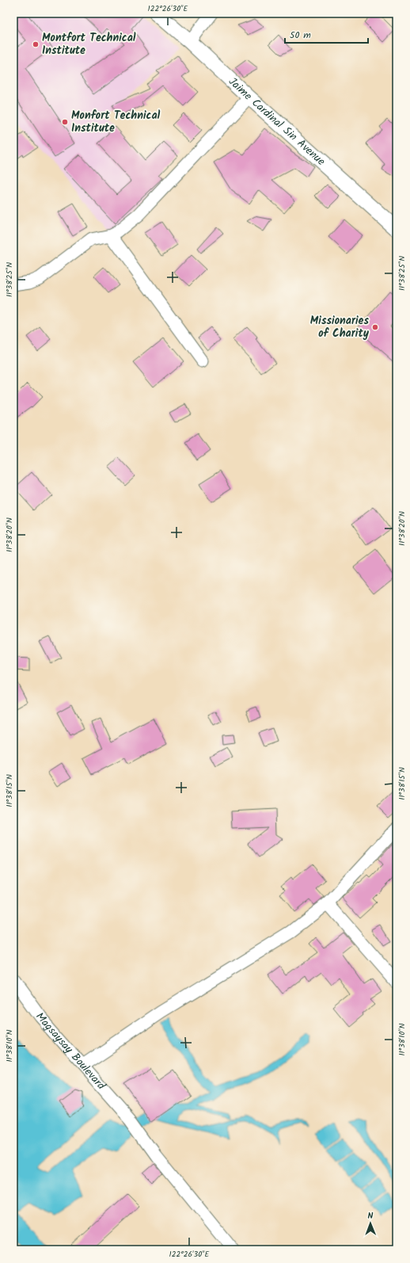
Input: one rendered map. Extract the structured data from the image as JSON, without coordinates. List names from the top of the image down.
{
  "streets": {
    "street": ["Jaime Cardinal Sin Avenue", "Magsaysay Boulevard"]
  },
  "places": ["Montfort Technical Institute", "Monfort Technical Institute", "Missionaries of Charity"],
  "scale_bar": "50 m",
  "north": "top",
  "coordinates": [
    "122°26'30\"E",
    "11°38'25\"N",
    "11°38'20\"N",
    "11°38'15\"N",
    "11°38'10\"N"
  ]
}
